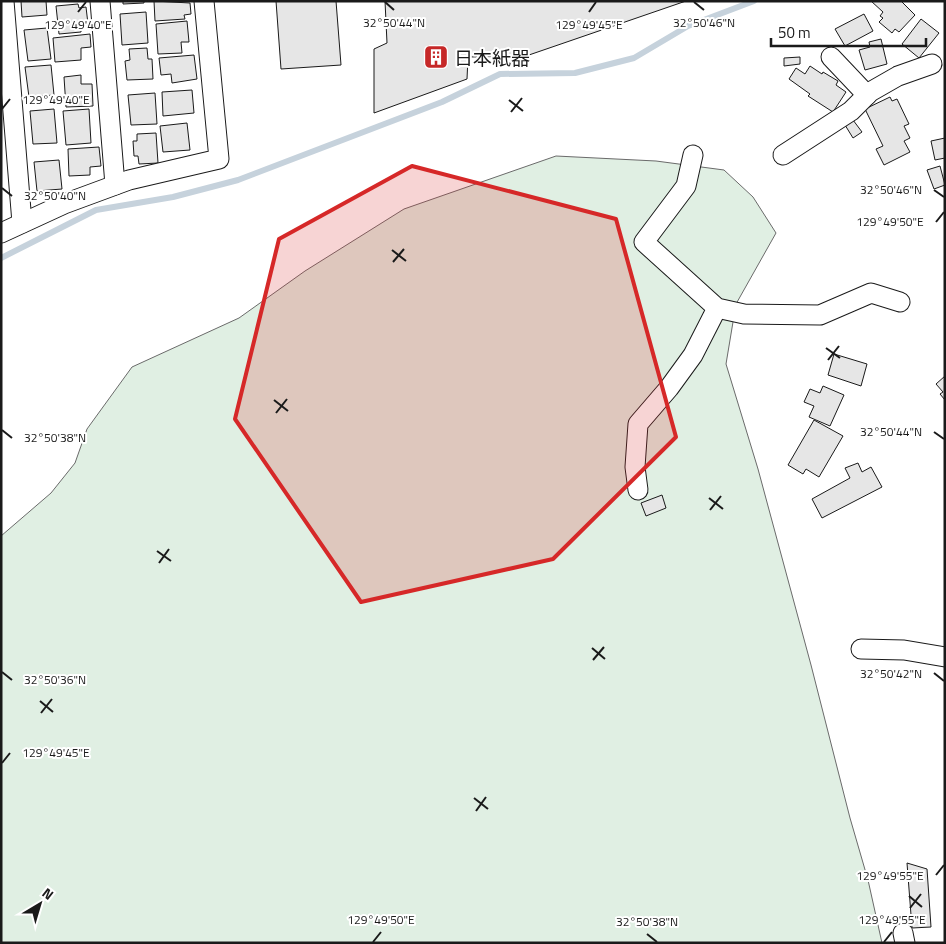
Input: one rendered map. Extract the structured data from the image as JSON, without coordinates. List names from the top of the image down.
{
  "places": {
    "building": ["日本紙器"]
  },
  "scale_bar": "50 m",
  "north": "top right",
  "coordinates": [
    "32°50'44\"N",
    "32°50'46\"N",
    "129°49'45\"E",
    "129°49'40\"E",
    "32°50'40\"N",
    "129°49'50\"E",
    "32°50'38\"N",
    "32°50'42\"N",
    "32°50'36\"N",
    "129°49'55\"E"
  ]
}
